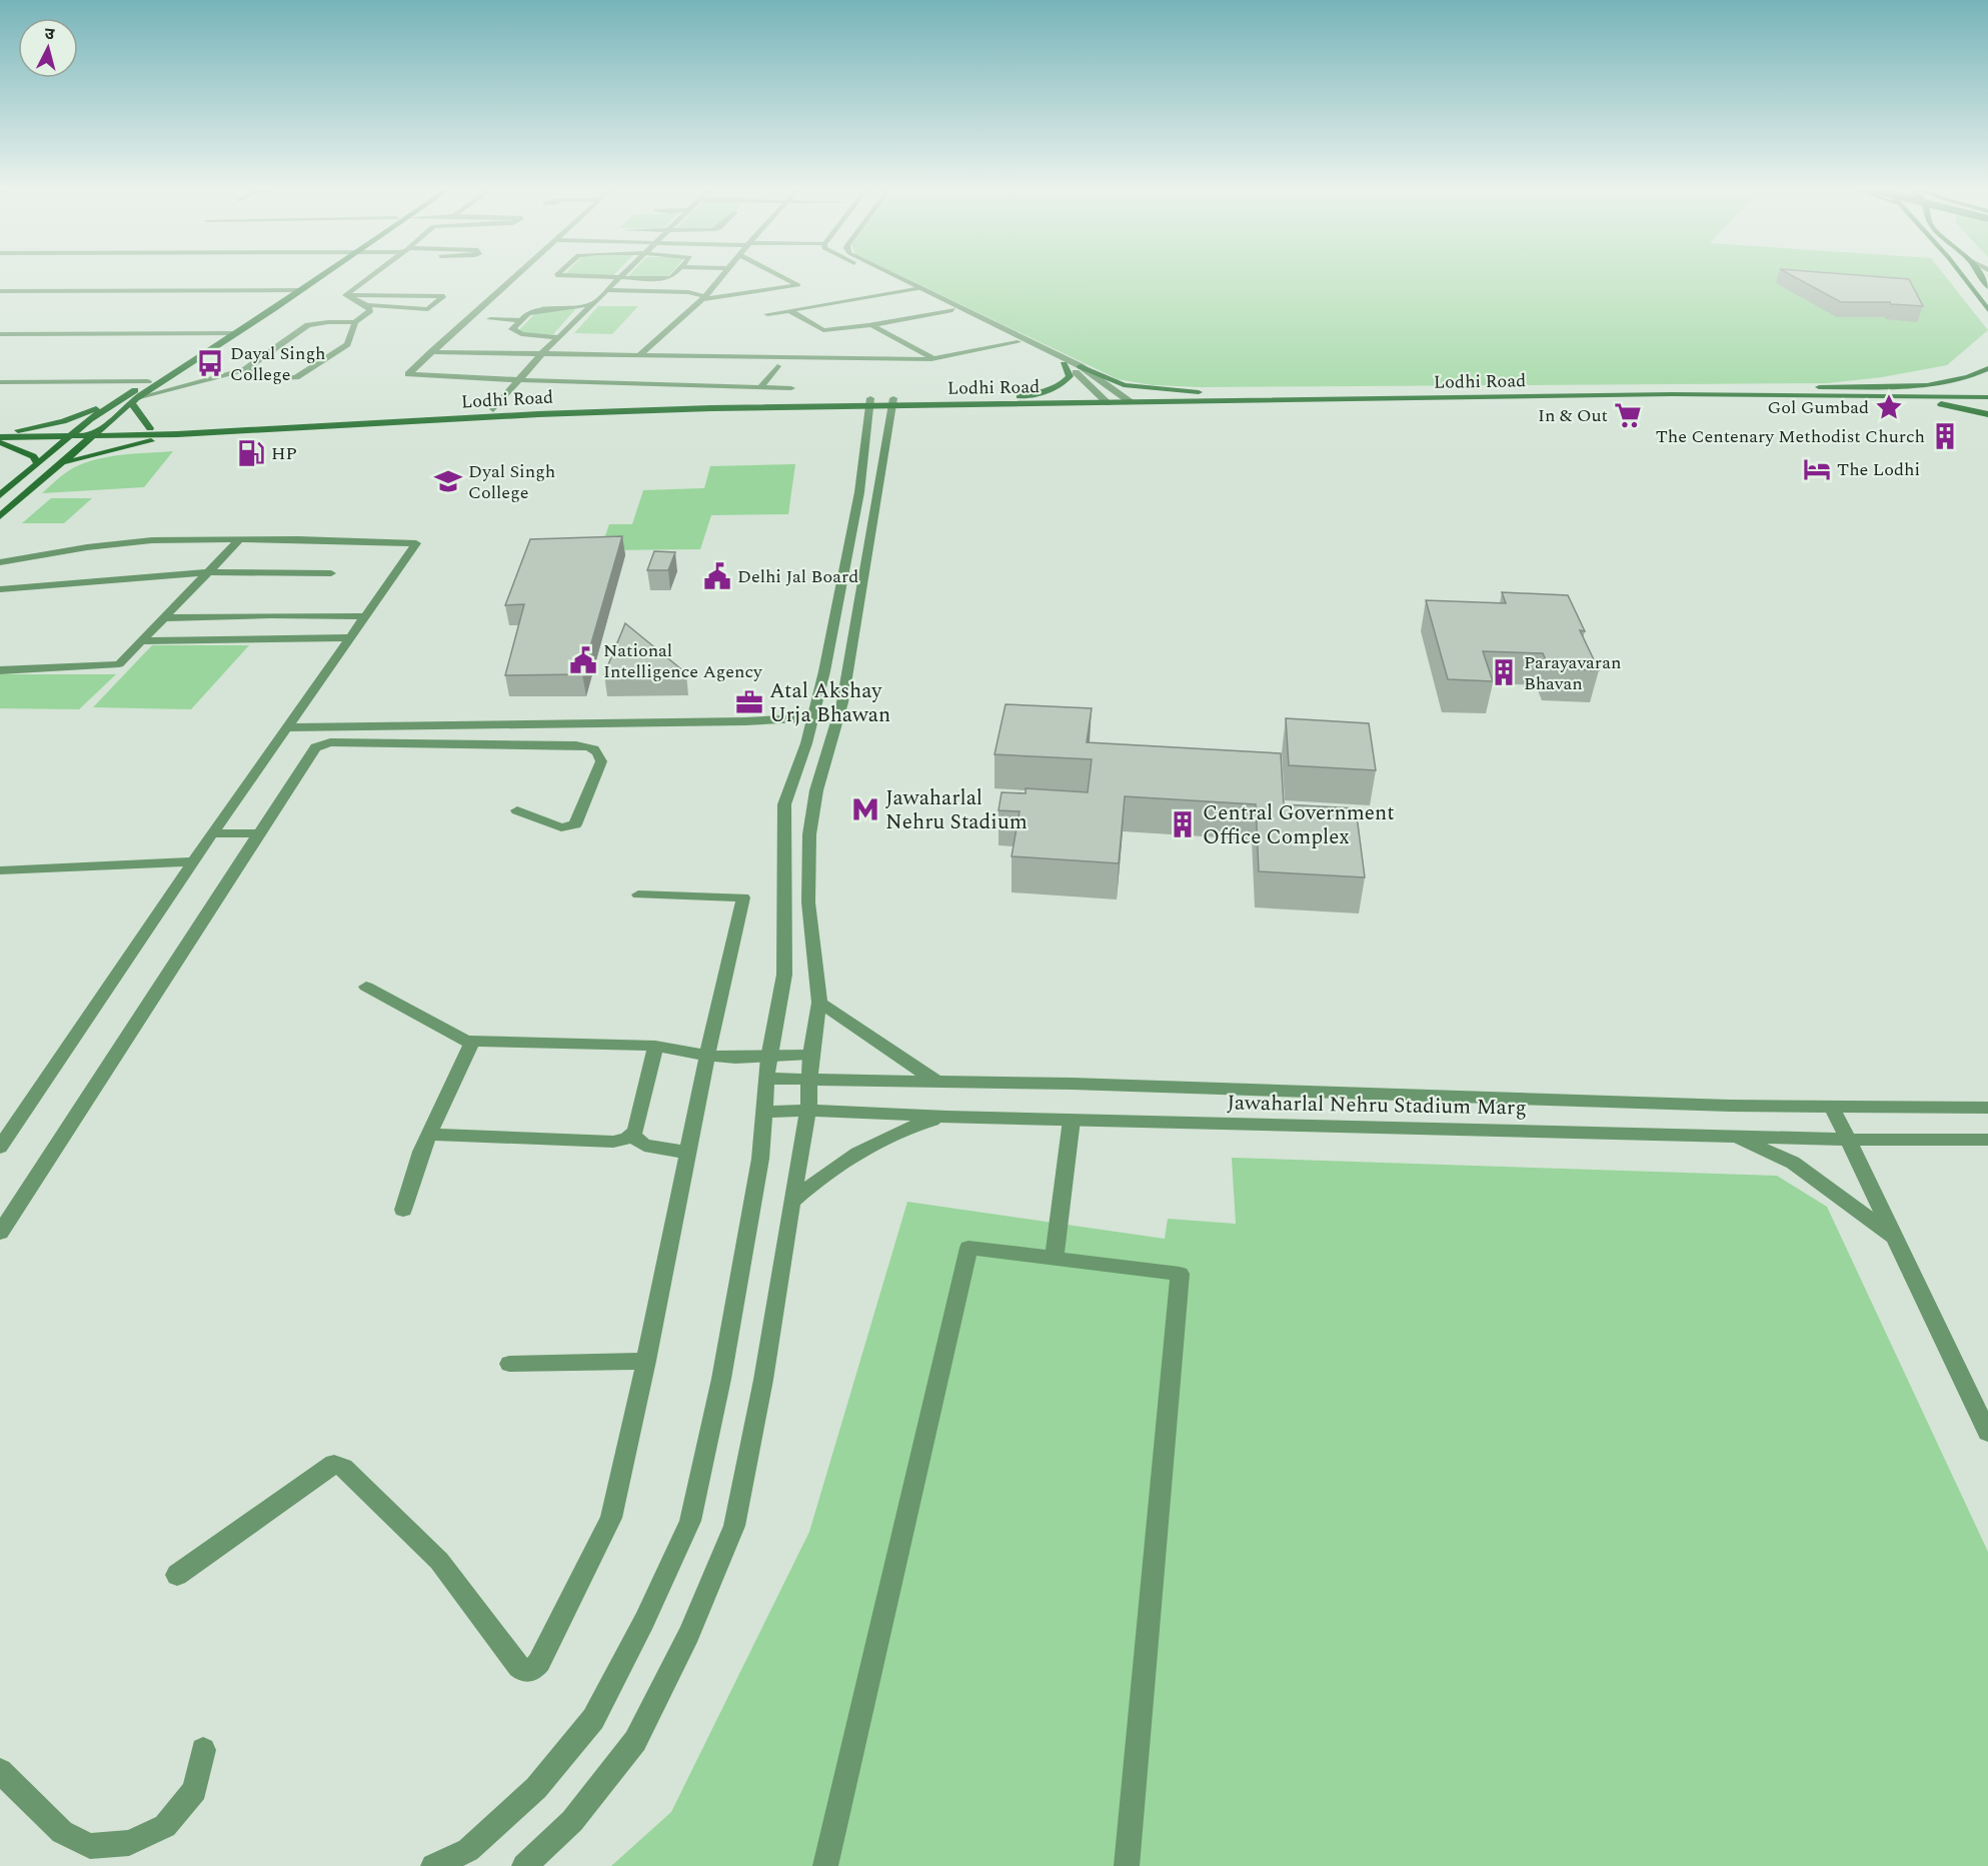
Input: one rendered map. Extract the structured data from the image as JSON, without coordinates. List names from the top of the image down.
{
  "streets": {
    "main road": ["Lodhi Road"],
    "street": ["Jawaharlal Nehru Stadium Marg"]
  },
  "places": {
    "bus stop": ["Dayal Singh College"],
    "place": ["Gol Gumbad"],
    "supermarket": ["In & Out"],
    "building": ["The Centenary Methodist Church", "Parayavaran Bhavan", "Central Government Office Complex"],
    "fuel station": ["HP"],
    "hotel": ["The Lodhi"],
    "school or university": ["Dyal Singh College"],
    "public building": ["Delhi Jal Board", "National Intelligence Agency"],
    "office": ["Atal Akshay Urja Bhawan"],
    "metro station": ["Jawaharlal Nehru Stadium"]
  },
  "north": "top"
}
